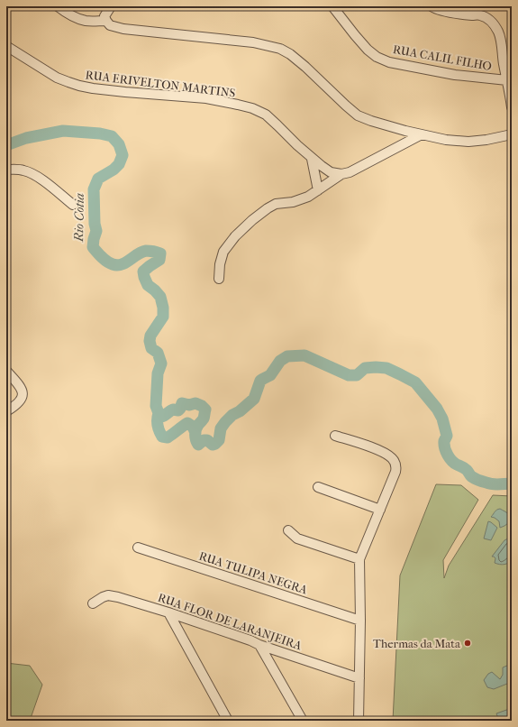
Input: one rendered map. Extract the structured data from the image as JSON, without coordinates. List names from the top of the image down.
{
  "streets": {
    "street": [
      "RUA CALIL FILHO",
      "RUA ERIVELTON MARTINS",
      "RUA TULIPA NEGRA",
      "RUA FLOR DE LARANJEIRA"
    ]
  },
  "water": ["Rio Cotia"],
  "places": ["Thermas da Mata"]
}
